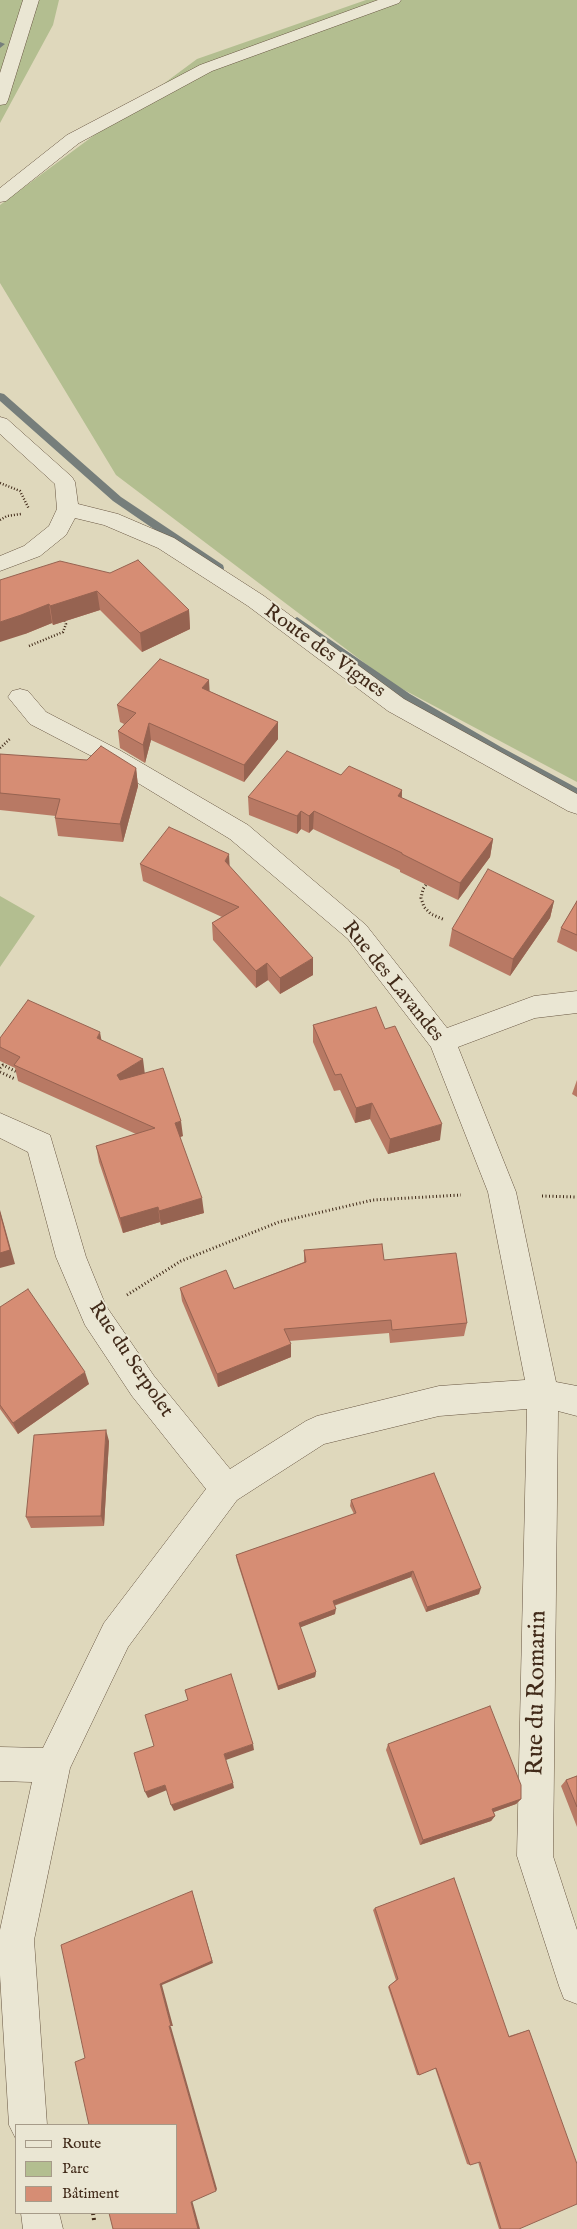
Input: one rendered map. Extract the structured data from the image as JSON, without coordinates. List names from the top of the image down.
{
  "streets": {
    "street": [
      "Route des Vignes",
      "Rue des Lavandes",
      "Rue du Serpolet",
      "Rue du Romarin"
    ]
  },
  "crossings": [
    ["Rue des Lavandes", "Rue du Romarin"]
  ],
  "legend": ["Route", "Parc", "Bâtiment"]
}
